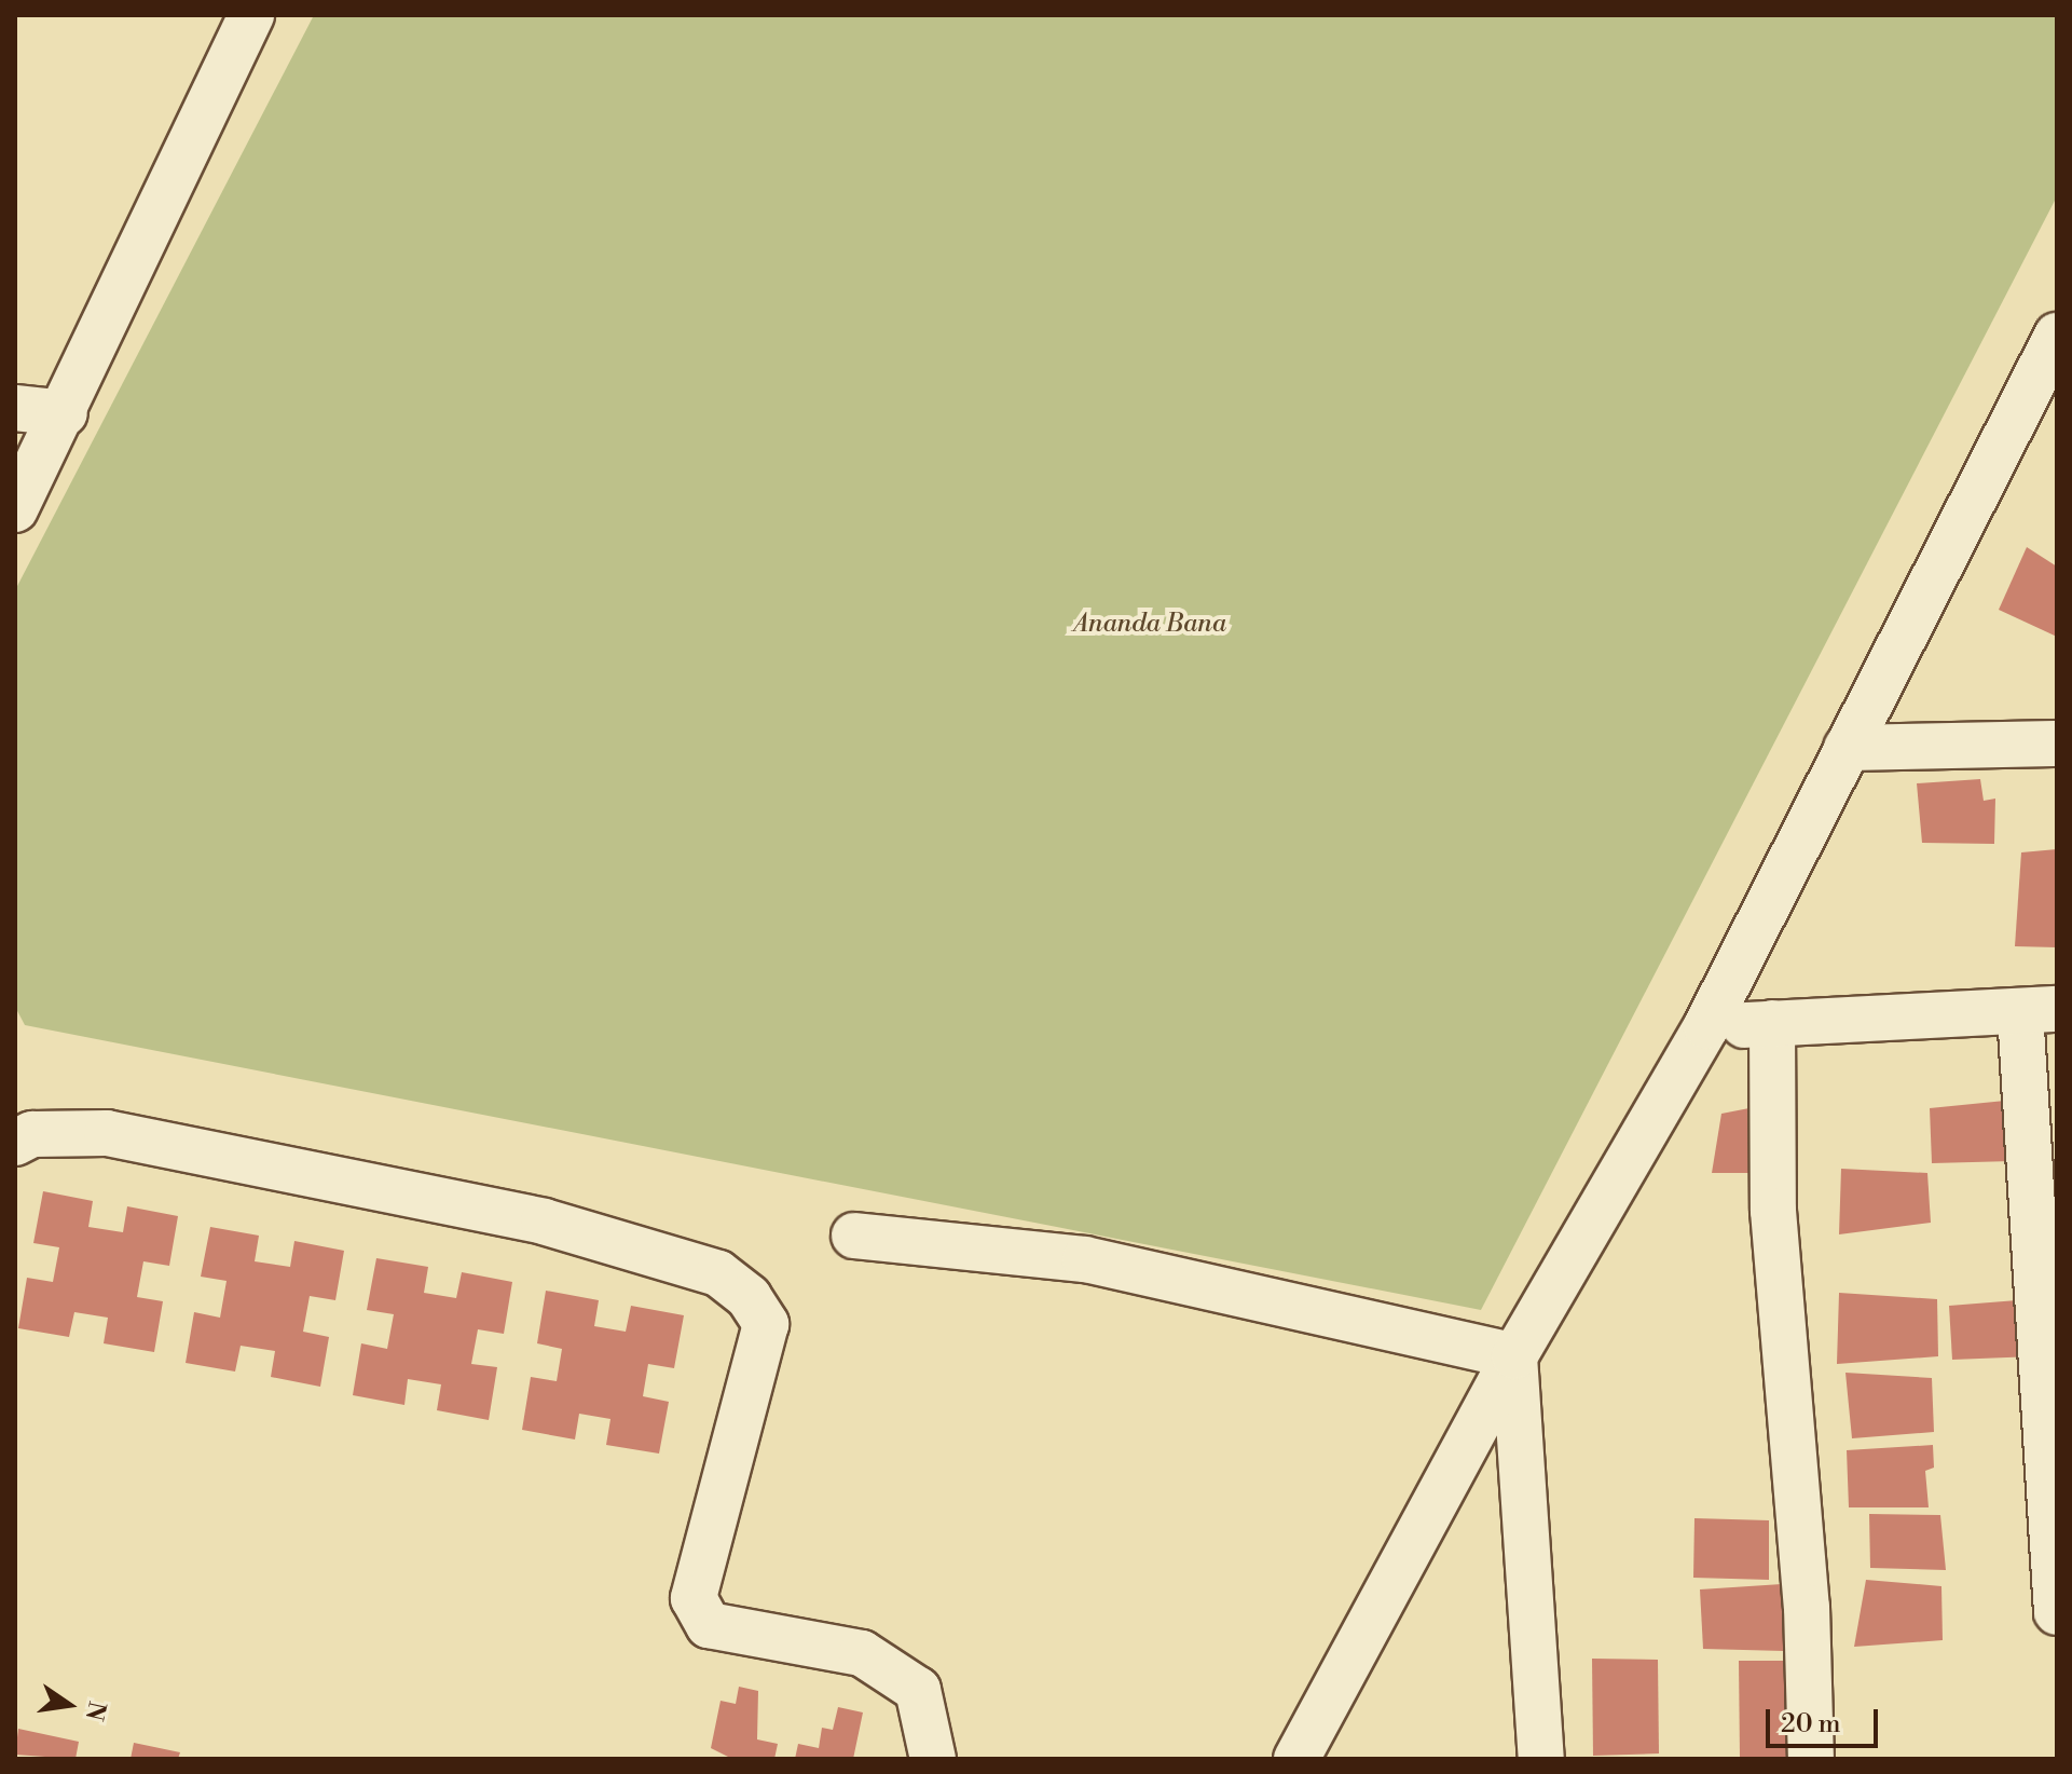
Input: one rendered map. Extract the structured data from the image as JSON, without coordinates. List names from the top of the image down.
{
  "parks": ["Ananda Bana"],
  "scale_bar": "20 m",
  "north": "right"
}
